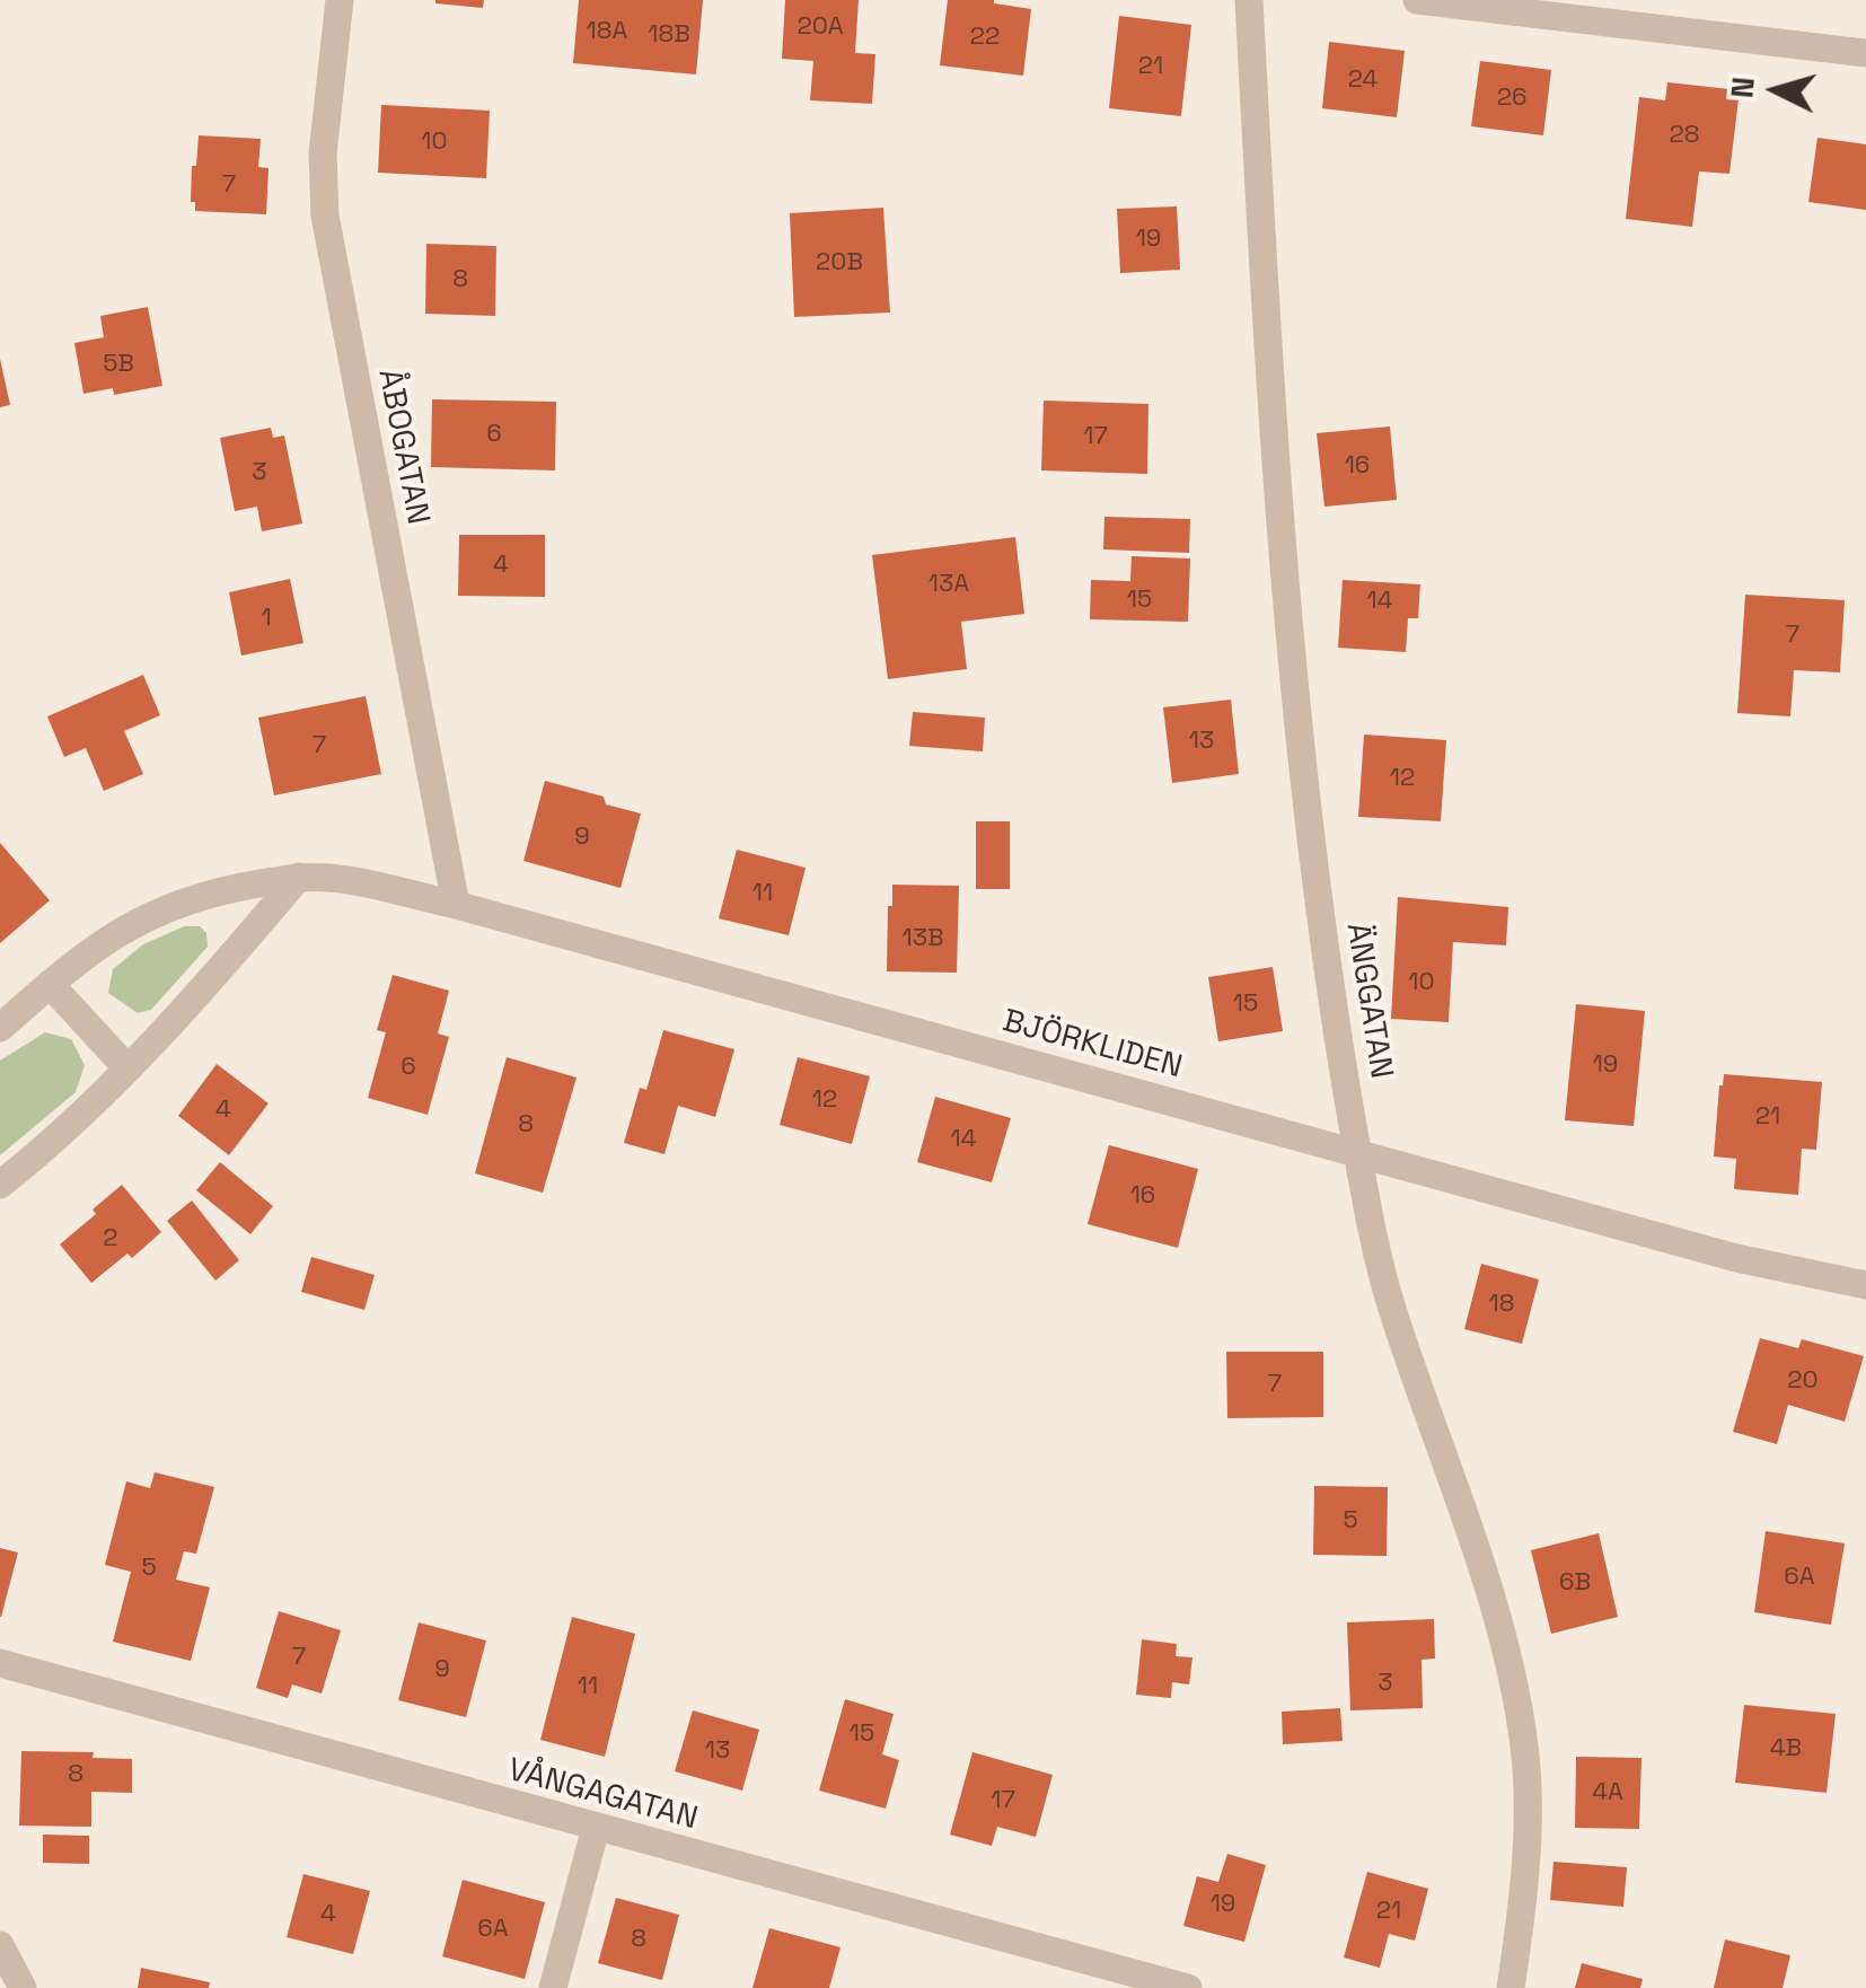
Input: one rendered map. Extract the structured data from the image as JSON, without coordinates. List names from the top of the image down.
{
  "streets": {
    "street": [
      "ÅBOGATAN",
      "ÄNGGATAN",
      "BJÖRKLIDEN",
      "VÅNGAGATAN"
    ]
  },
  "crossings": [
    ["ÅBOGATAN", "BJÖRKLIDEN"],
    ["ÄNGGATAN", "BJÖRKLIDEN"]
  ],
  "house_numbers": [
    "20A",
    "18A",
    "18B",
    "22",
    "21",
    "24",
    "26",
    "28",
    "10",
    "7",
    "19",
    "20B",
    "8",
    "5B",
    "6",
    "17",
    "16",
    "3",
    "4",
    "13A",
    "15",
    "14",
    "1",
    "7",
    "13",
    "7",
    "12",
    "9",
    "11",
    "13B",
    "10",
    "15",
    "19",
    "6",
    "12",
    "4",
    "21",
    "8",
    "14",
    "16",
    "2",
    "18",
    "20",
    "7",
    "5",
    "5",
    "6A",
    "6B",
    "7",
    "9",
    "3",
    "11",
    "15",
    "4B",
    "13",
    "8",
    "4A",
    "17",
    "19",
    "21",
    "4",
    "6A",
    "8"
  ],
  "north": "left"
}
